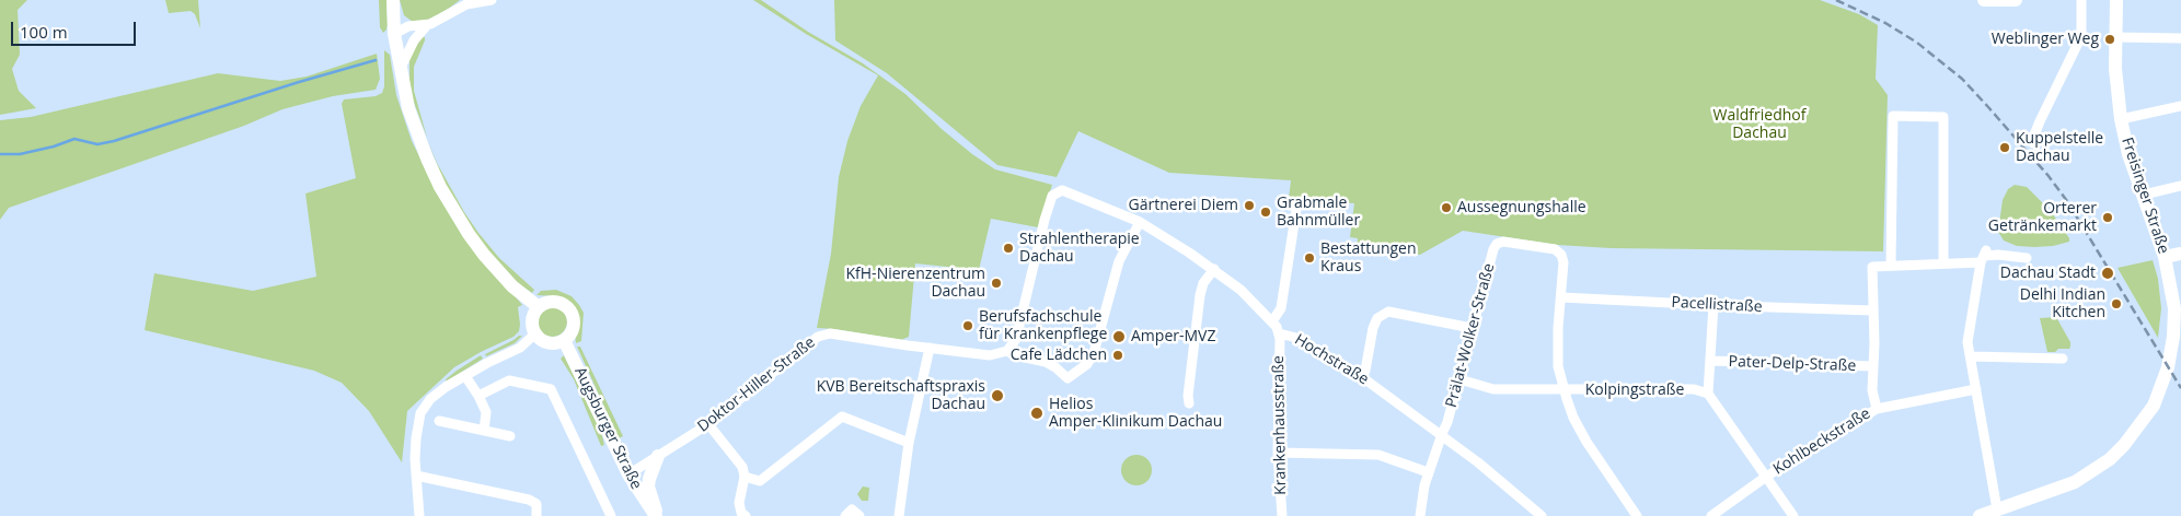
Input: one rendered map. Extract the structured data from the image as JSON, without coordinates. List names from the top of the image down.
{
  "streets": {
    "main road": ["Freisinger Straße", "Augsburger Straße"],
    "street": [
      "Pacellistraße",
      "Prälat-Wolker-Straße",
      "Hochstraße",
      "Pater-Delp-Straße",
      "Doktor-Hiller-Straße",
      "Kolpingstraße",
      "Krankenhausstraße",
      "Kohlbeckstraße"
    ]
  },
  "crossings": [
    ["Pacellistraße", "Prälat-Wolker-Straße"],
    ["Prälat-Wolker-Straße", "Hochstraße"],
    ["Prälat-Wolker-Straße", "Kolpingstraße"],
    ["Hochstraße", "Doktor-Hiller-Straße"],
    ["Hochstraße", "Krankenhausstraße"],
    ["Doktor-Hiller-Straße", "Augsburger Straße"]
  ],
  "parks": ["Waldfriedhof Dachau"],
  "places": [
    "Weblinger Weg",
    "Kuppelstelle Dachau",
    "Gärtnerei Diem",
    "Aussegnungshalle",
    "Grabmale Bahnmüller",
    "Orterer Getränkemarkt",
    "Strahlentherapie Dachau",
    "Bestattungen Kraus",
    "Dachau Stadt",
    "KfH-Nierenzentrum Dachau",
    "Delhi Indian Kitchen",
    "Berufsfachschule für Krankenpflege",
    "Amper-MVZ",
    "Cafe Lädchen",
    "KVB Bereitschaftspraxis Dachau",
    "Helios Amper-Klinikum Dachau"
  ],
  "scale_bar": "100 m"
}
